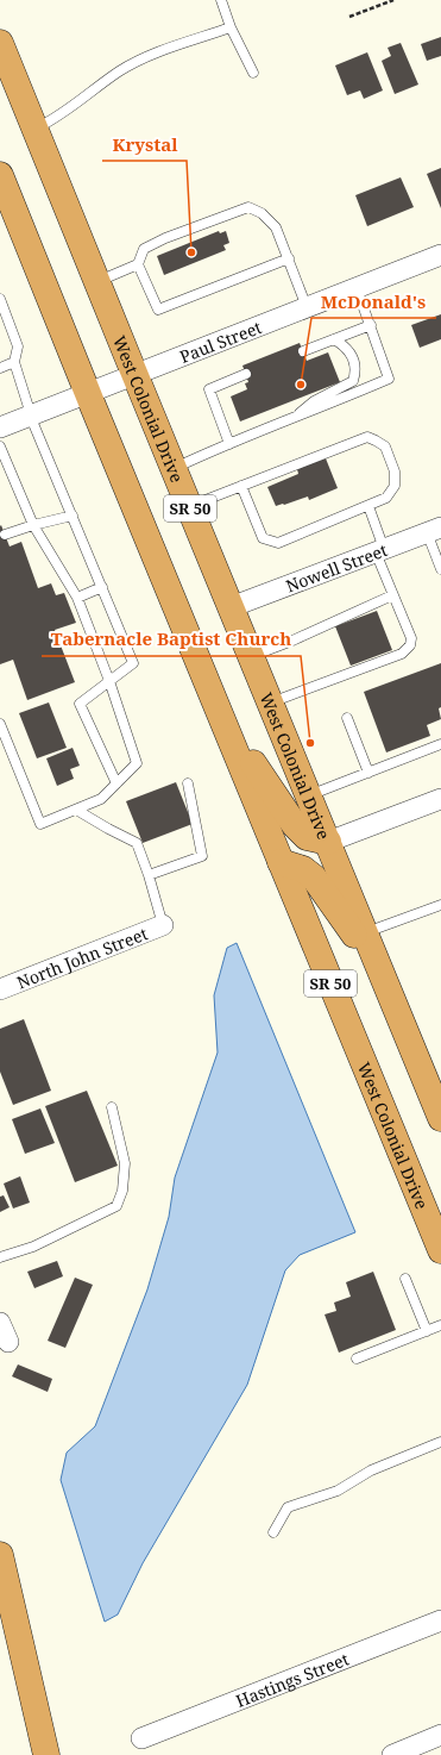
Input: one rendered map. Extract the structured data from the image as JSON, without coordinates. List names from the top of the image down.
{
  "streets": {
    "highway": ["West Colonial Drive", "SR 50"],
    "street": [
      "Paul Street",
      "Nowell Street",
      "North John Street",
      "Hastings Street"
    ]
  },
  "crossings": [
    ["Paul Street", "West Colonial Drive"],
    ["West Colonial Drive", "Nowell Street"]
  ],
  "places": ["Krystal", "McDonald's", "Tabernacle Baptist Church"]
}
